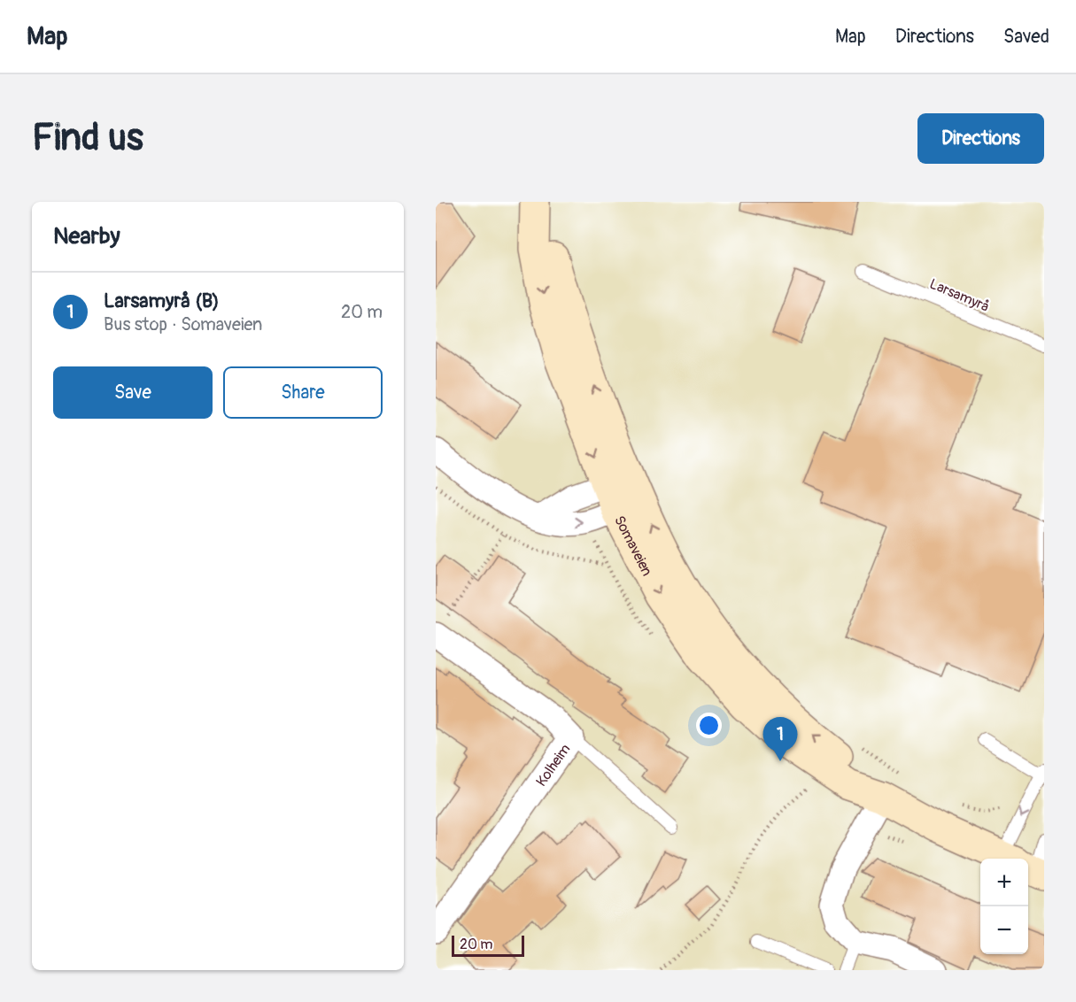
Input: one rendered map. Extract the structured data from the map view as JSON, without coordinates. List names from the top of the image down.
{
  "streets": {
    "main road": ["Somaveien"],
    "street": ["Kolheim"],
    "lane": ["Larsamyrå"]
  },
  "scale_bar": "20 m",
  "page": {
    "header": "Map",
    "nav": ["Map", "Directions", "Saved"],
    "buttons": [
      "Directions",
      ["Save", "Share"]
    ],
    "title": "Find us",
    "heading": "Nearby",
    "list": [
      {
        "mark": "1",
        "name": "Larsamyrå (B)",
        "note": "Bus stop · Somaveien",
        "value": "20 m"
      }
    ],
    "pins": "1",
    "map_buttons": ["+", "−"],
    "scale": "20 m"
  }
}
